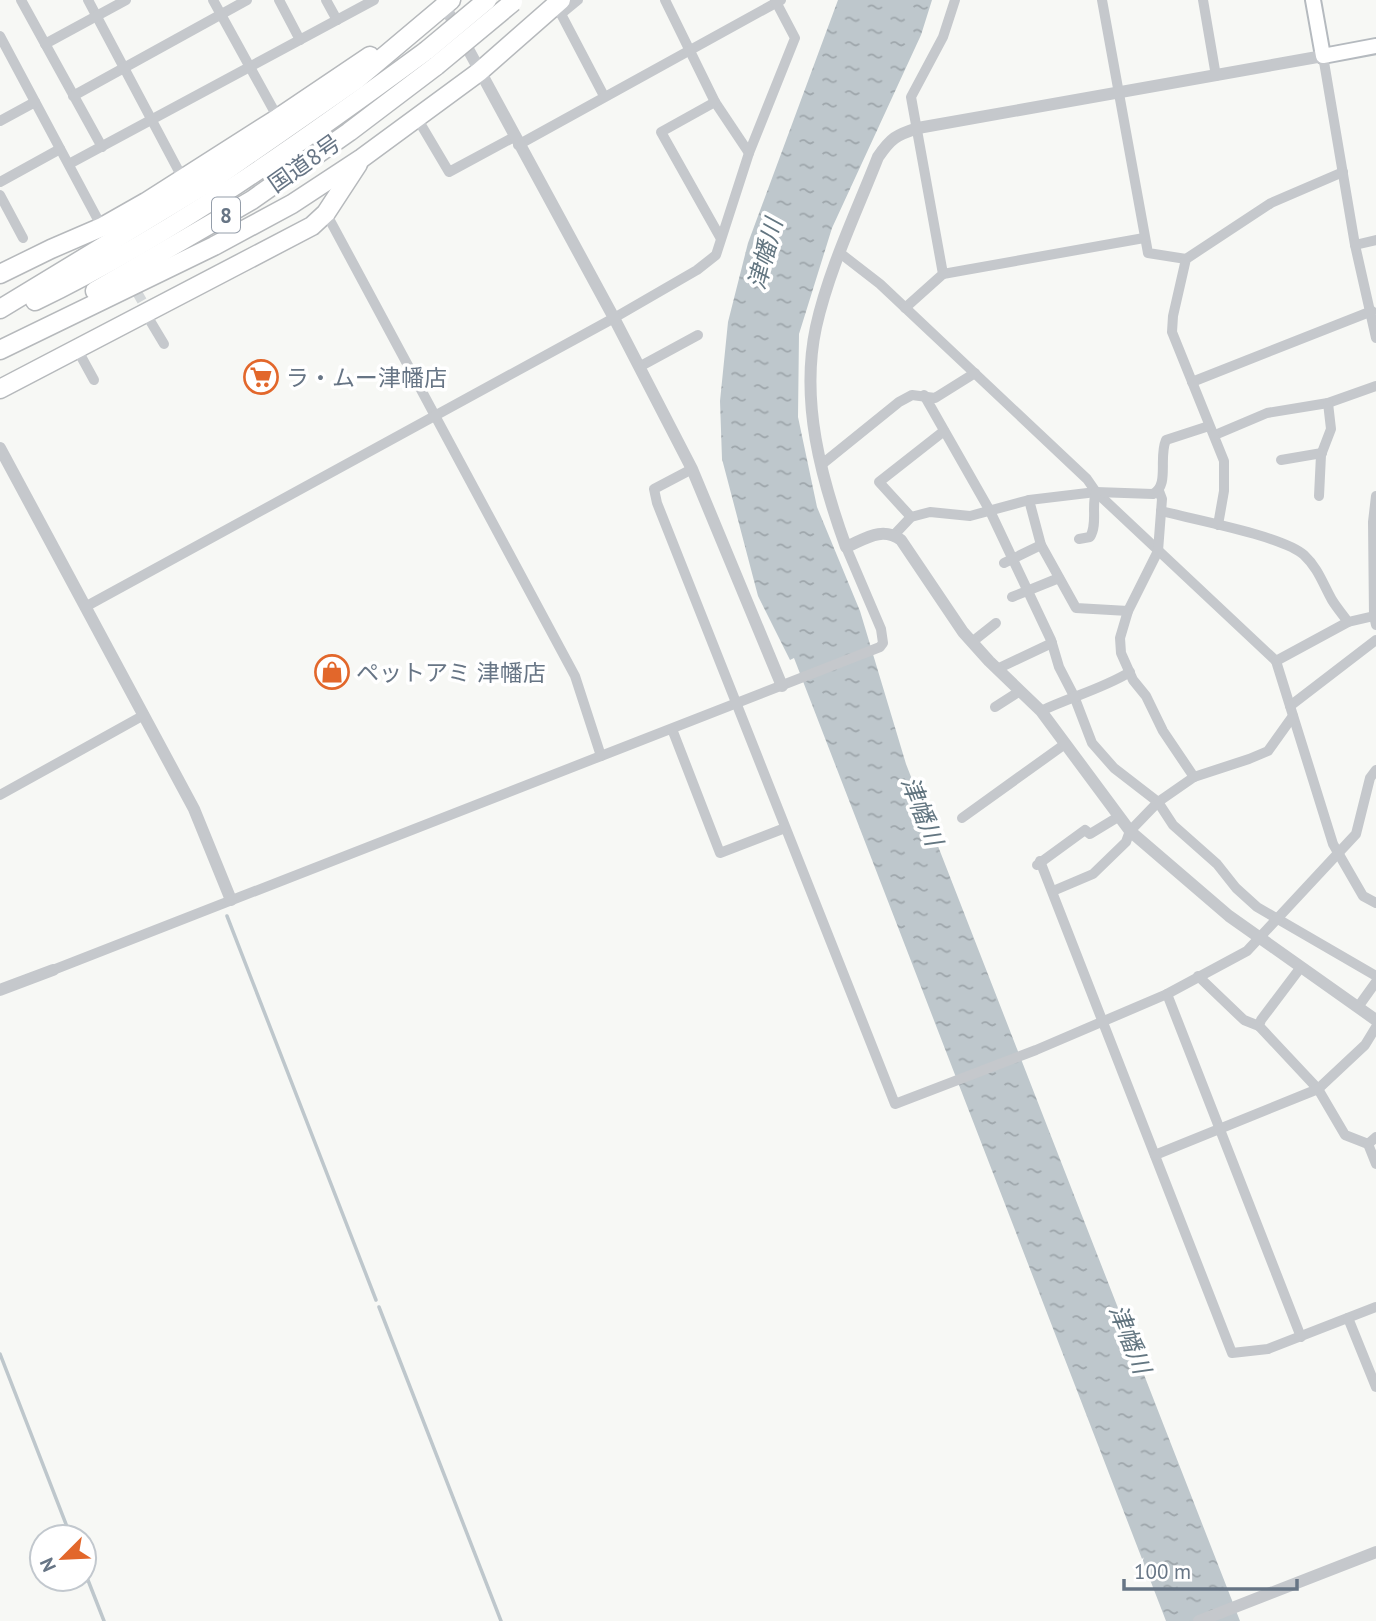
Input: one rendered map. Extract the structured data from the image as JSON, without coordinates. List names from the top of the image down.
{
  "streets": {
    "highway": ["国道8号", "8"]
  },
  "water": ["津幡川"],
  "places": {
    "supermarket": ["ラ・ムー津幡店"],
    "shop": ["ペットアミ 津幡店"]
  },
  "scale_bar": "100 m",
  "north": "bottom left"
}
